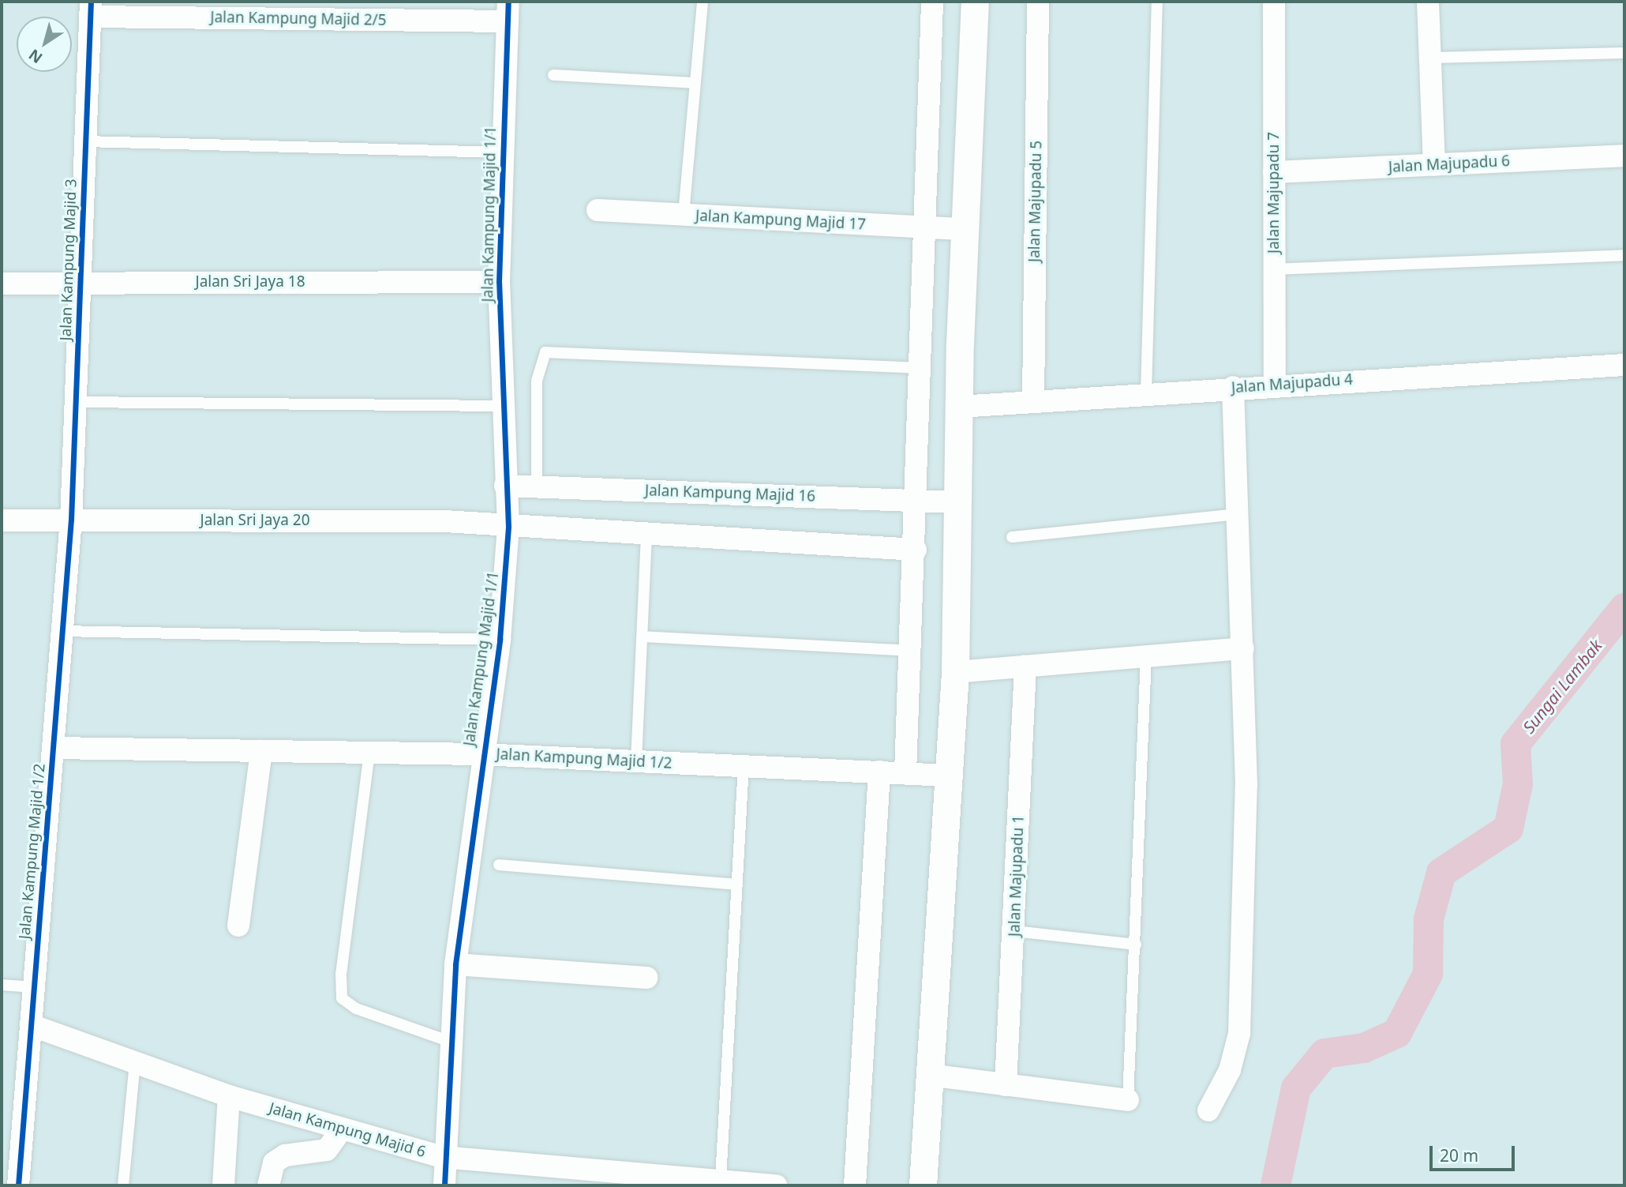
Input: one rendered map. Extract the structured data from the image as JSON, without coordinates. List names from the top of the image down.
{
  "streets": {
    "street": [
      "Jalan Kampung Majid 2/5",
      "Jalan Majupadu 6",
      "Jalan Majupadu 7",
      "Jalan Majupadu 5",
      "Jalan Kampung Majid 1/1",
      "Jalan Kampung Majid 17",
      "Jalan Kampung Majid 3",
      "Jalan Sri Jaya 18",
      "Jalan Majupadu 4",
      "Jalan Kampung Majid 16",
      "Jalan Sri Jaya 20",
      "Jalan Kampung Majid 1/2",
      "Jalan Majupadu 1",
      "Jalan Kampung Majid 6"
    ]
  },
  "crossings": [
    ["Jalan Kampung Majid 2/5", "Jalan Kampung Majid 1/1"],
    ["Jalan Kampung Majid 2/5", "Jalan Kampung Majid 3"],
    ["Jalan Majupadu 6", "Jalan Majupadu 7"],
    ["Jalan Majupadu 7", "Jalan Majupadu 4"],
    ["Jalan Majupadu 5", "Jalan Majupadu 4"],
    ["Jalan Kampung Majid 1/1", "Jalan Sri Jaya 18"],
    ["Jalan Kampung Majid 1/1", "Jalan Kampung Majid 16"],
    ["Jalan Kampung Majid 1/1", "Jalan Sri Jaya 20"],
    ["Jalan Kampung Majid 1/1", "Jalan Kampung Majid 1/2"],
    ["Jalan Kampung Majid 1/1", "Jalan Kampung Majid 6"],
    ["Jalan Kampung Majid 3", "Jalan Sri Jaya 18"],
    ["Jalan Kampung Majid 3", "Jalan Sri Jaya 20"],
    ["Jalan Kampung Majid 3", "Jalan Kampung Majid 1/2"],
    ["Jalan Sri Jaya 20", "Jalan Kampung Majid 1/2"],
    ["Jalan Kampung Majid 1/2", "Jalan Kampung Majid 6"]
  ],
  "water": ["Sungai Lambak"],
  "scale_bar": "20 m",
  "north": "bottom left"
}
